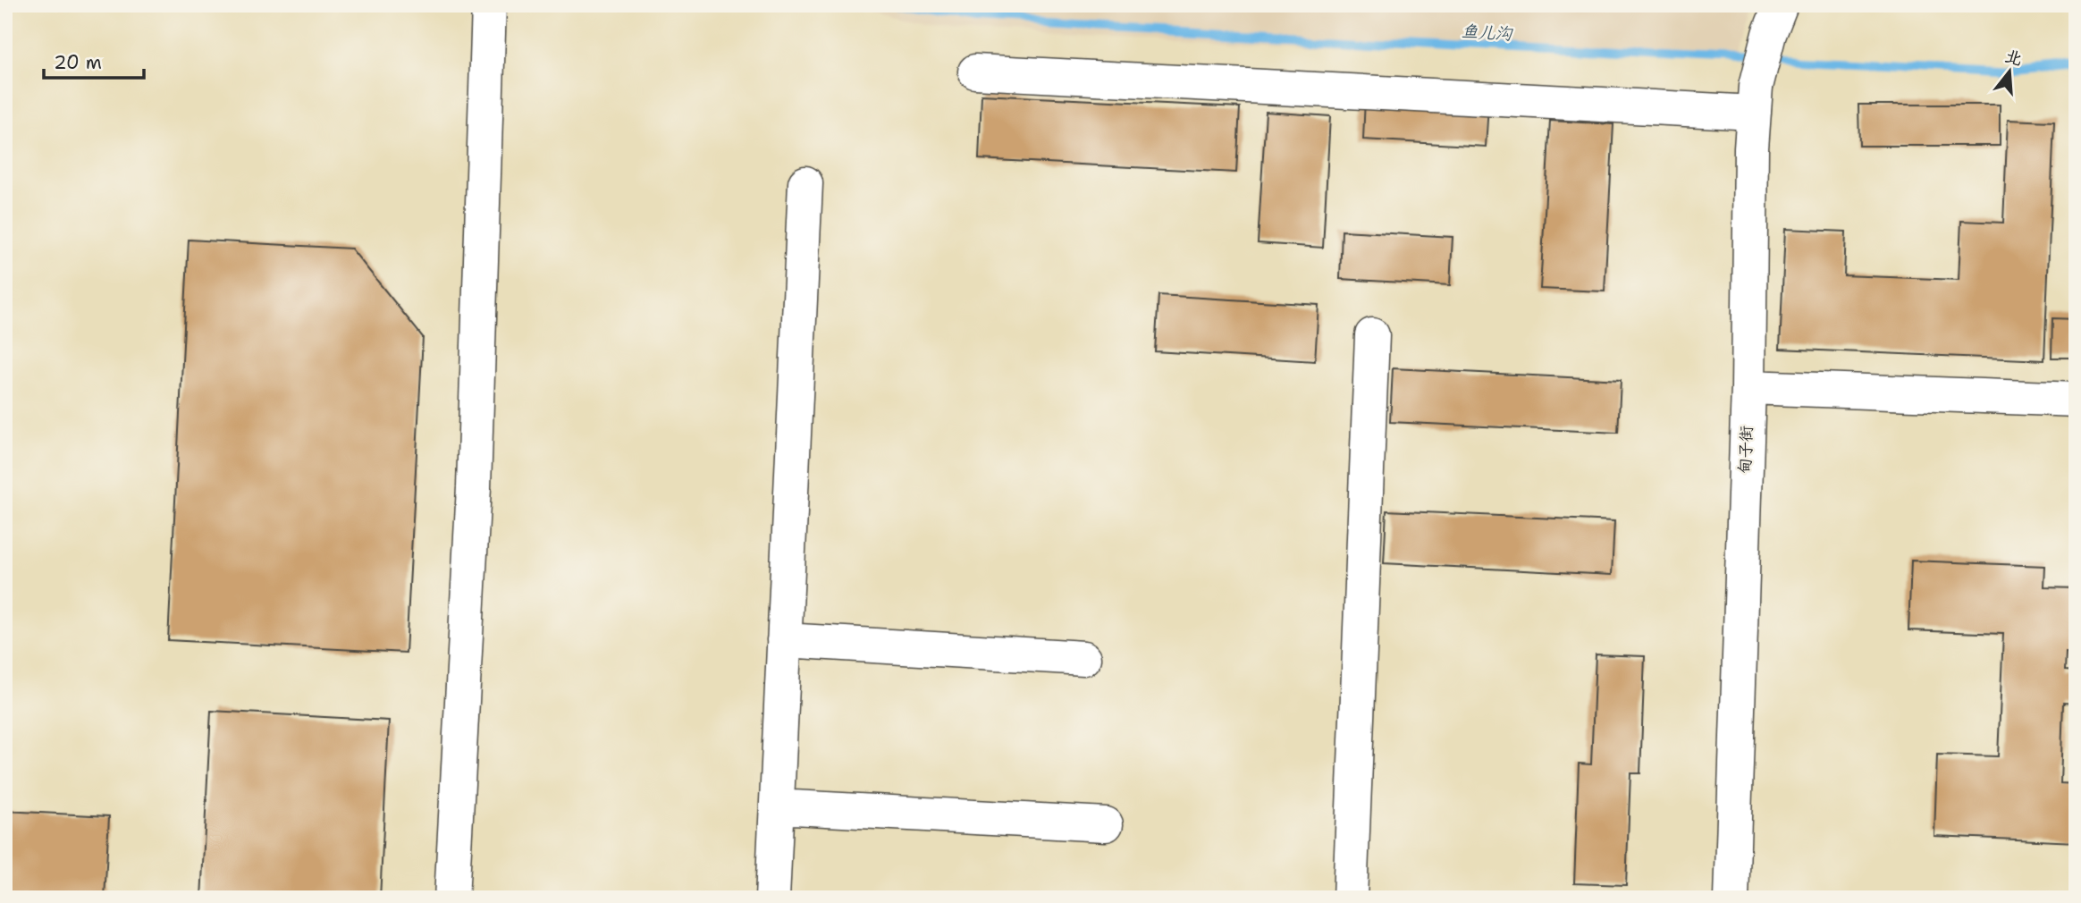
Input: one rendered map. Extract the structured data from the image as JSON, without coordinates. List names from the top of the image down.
{
  "streets": {
    "street": ["甸子街"]
  },
  "water": ["鱼儿沟"],
  "scale_bar": "20 m",
  "north": "top"
}
